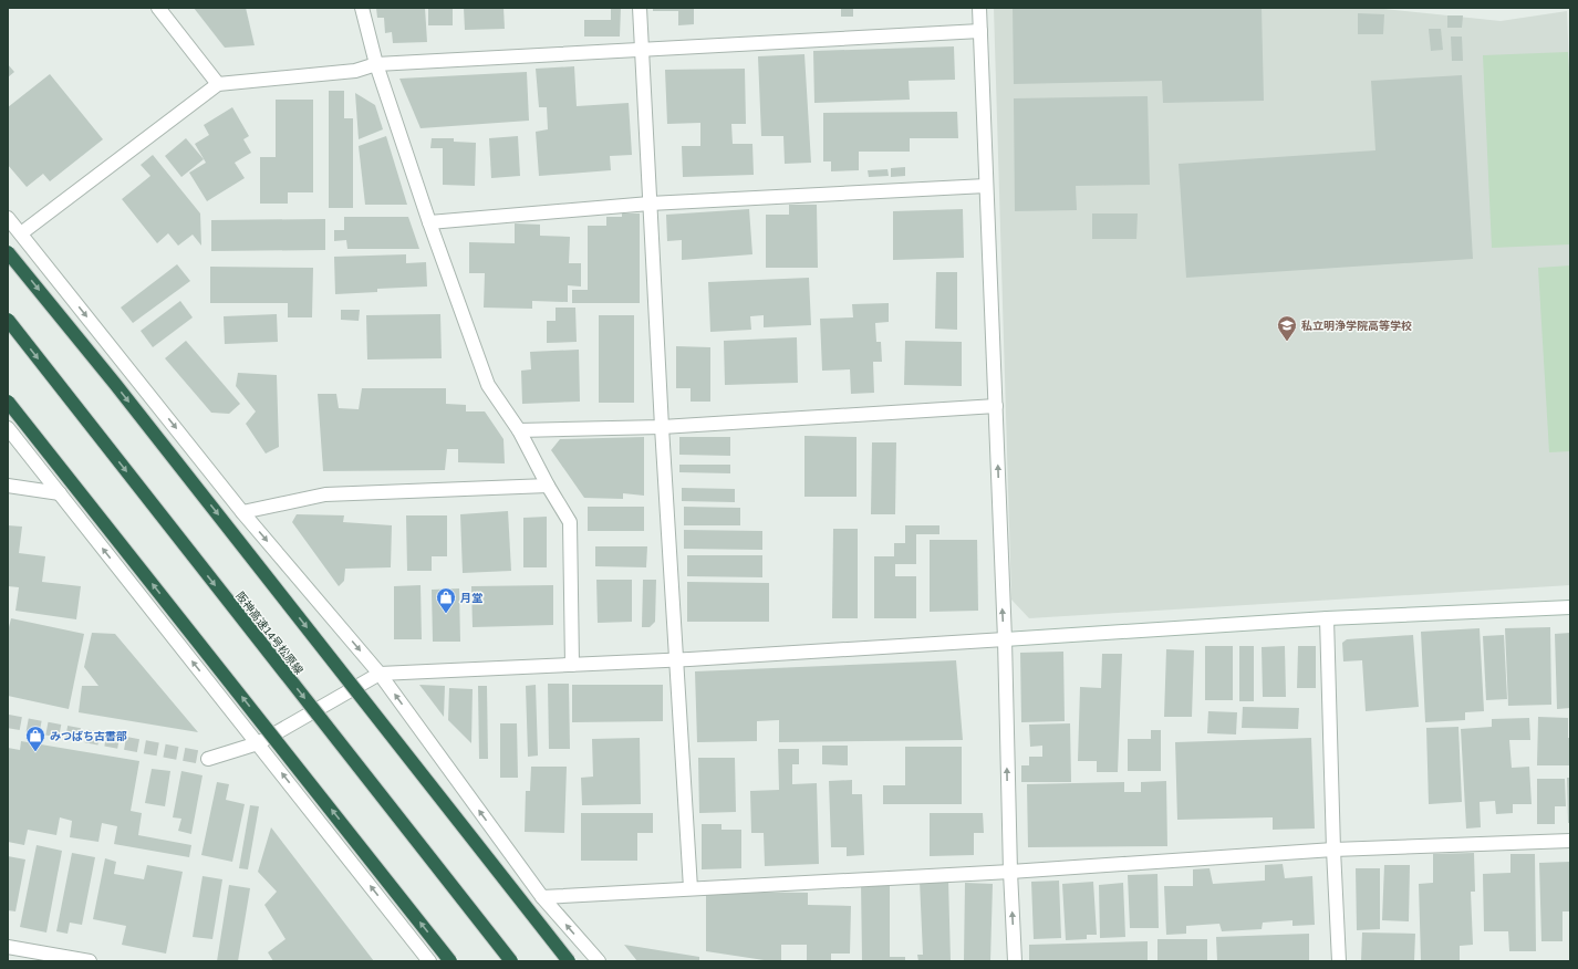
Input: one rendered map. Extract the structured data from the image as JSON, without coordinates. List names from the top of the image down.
{
  "streets": {
    "highway": ["阪神高速14号松原線"]
  },
  "places": {
    "school or university": ["私立明浄学院高等学校"],
    "shop": ["月堂", "みつばち古書部"]
  }
}
